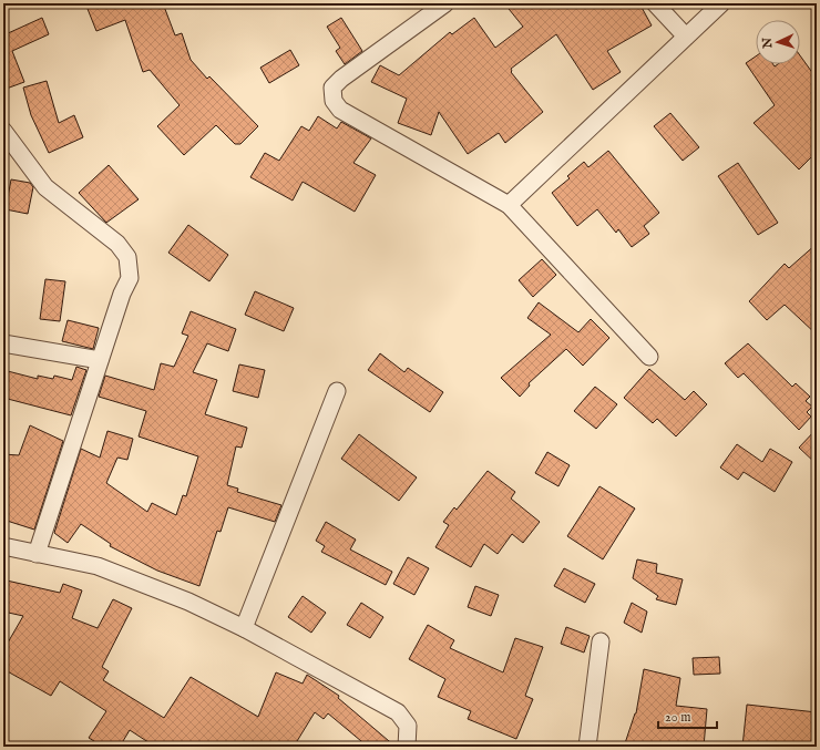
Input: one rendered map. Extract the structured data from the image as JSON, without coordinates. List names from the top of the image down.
{
  "scale_bar": "20 m",
  "north": "left"
}
